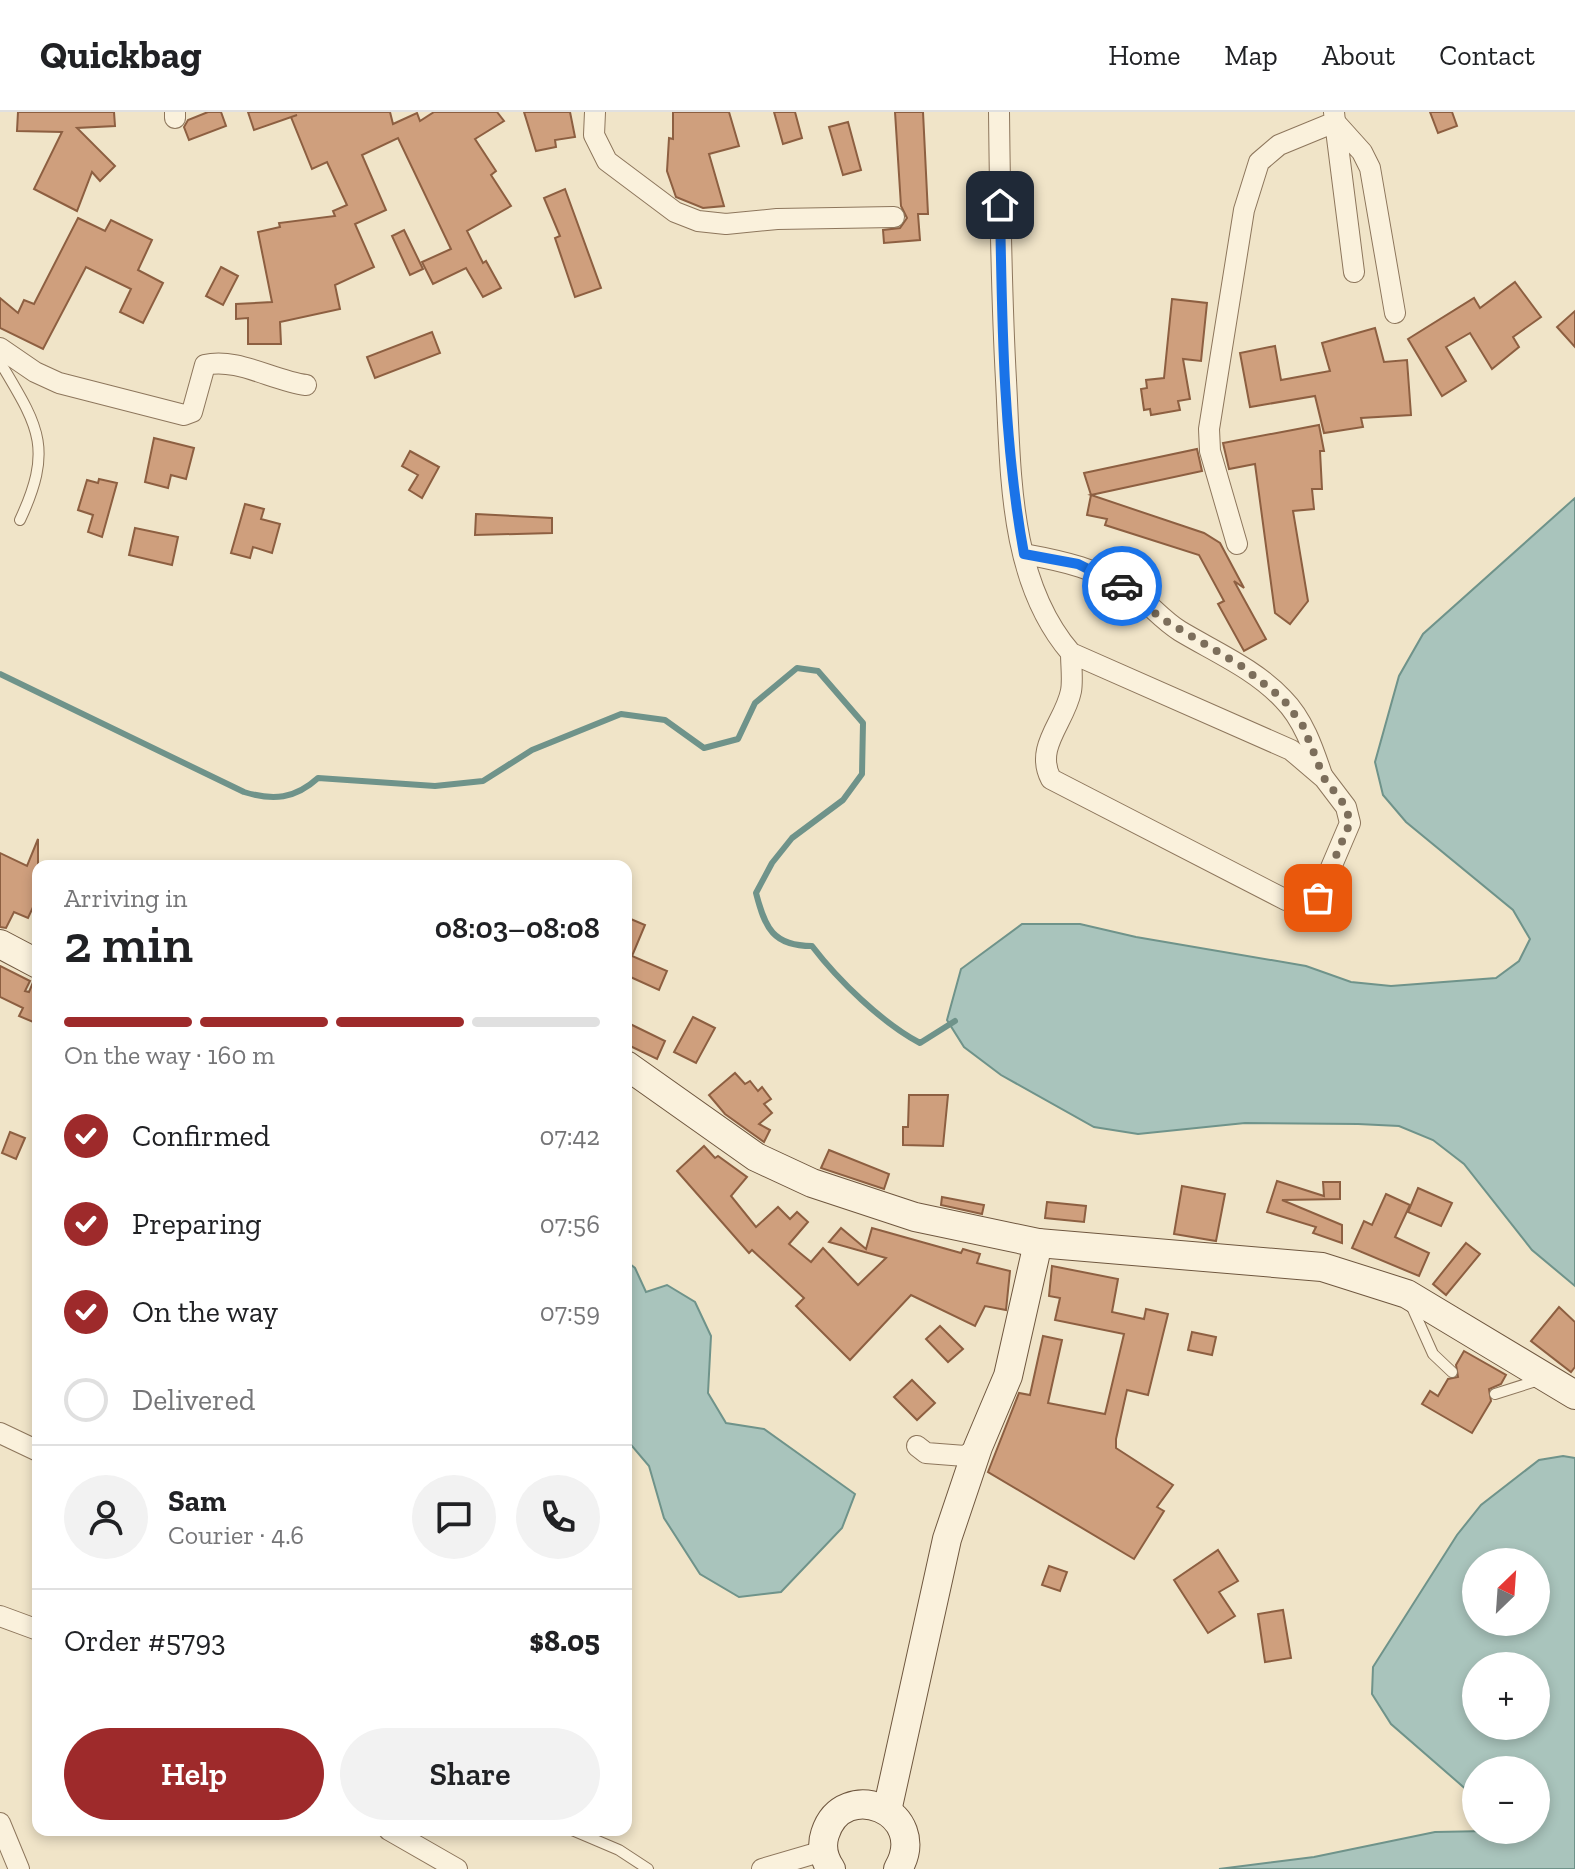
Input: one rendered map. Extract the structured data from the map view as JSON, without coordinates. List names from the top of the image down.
{
  "north": "top right",
  "page": {
    "header": "Quickbag",
    "nav": [
      "Home",
      "Map",
      "About",
      "Contact"
    ],
    "heading": ["2 min", "Arriving in", "08:03–08:08"],
    "panel": [
      "Sam",
      "Courier · 4.6",
      "Order #5793",
      "$8.05"
    ],
    "bar": "On the way · 160 m",
    "list": [
      ["Confirmed", "07:42"],
      ["Preparing", "07:56"],
      ["On the way", "07:59"],
      "Delivered"
    ],
    "map_buttons": ["+", "−"],
    "buttons": ["Help", "Share"]
  }
}
